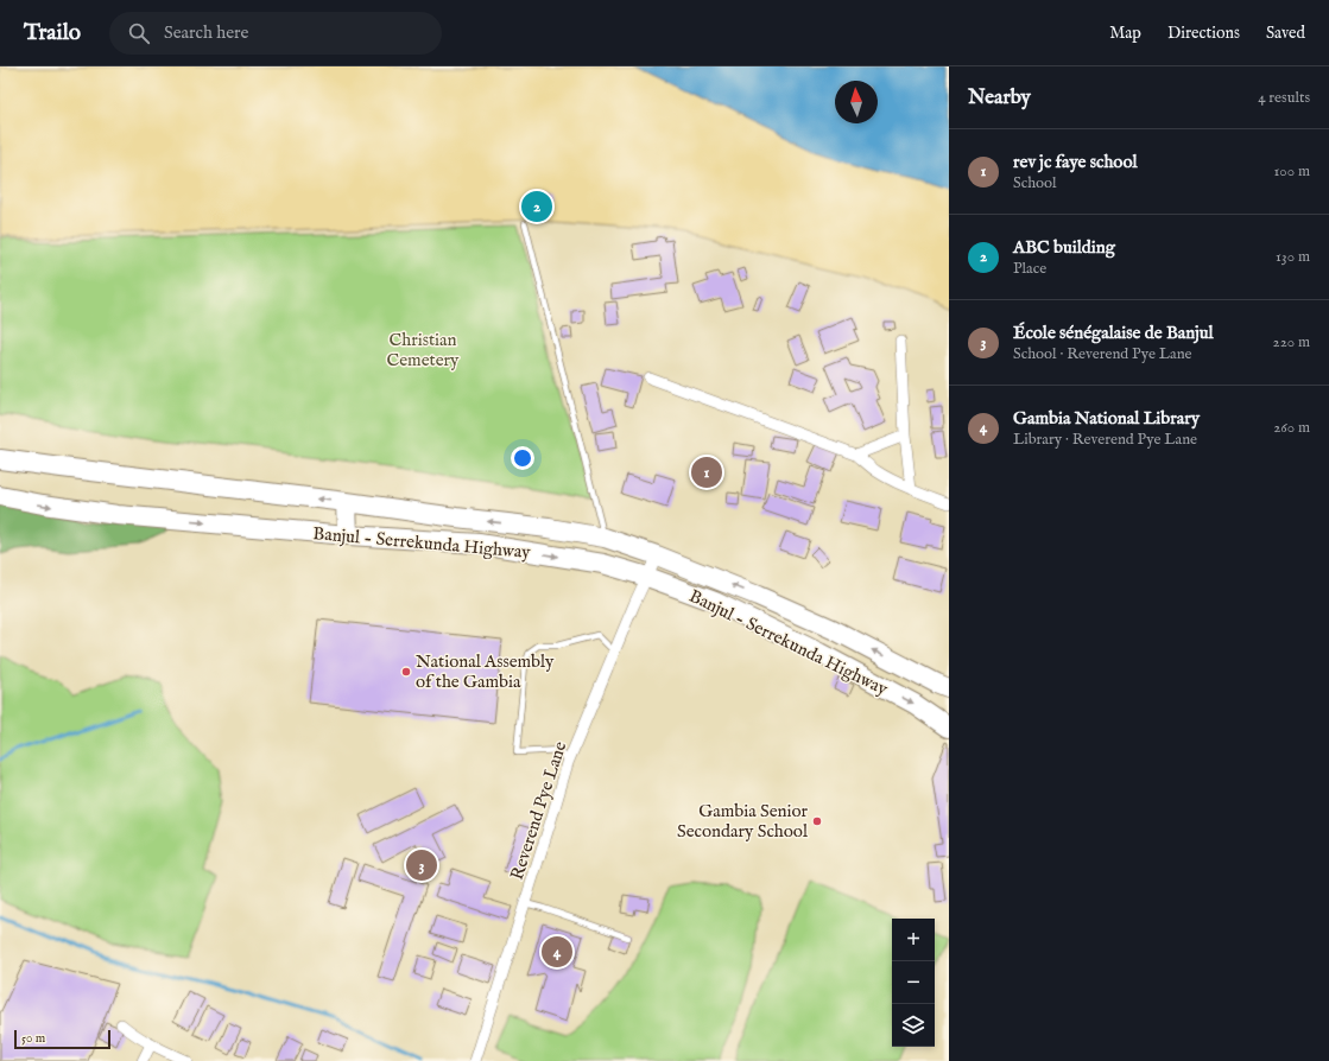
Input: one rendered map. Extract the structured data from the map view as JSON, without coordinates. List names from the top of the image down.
{
  "streets": {
    "highway": ["Banjul - Serrekunda Highway"],
    "street": ["Reverend Pye Lane"]
  },
  "crossings": [
    ["Banjul - Serrekunda Highway", "Reverend Pye Lane"]
  ],
  "parks": ["Christian Cemetery"],
  "places": ["National Assembly of the Gambia", "Gambia Senior Secondary School"],
  "scale_bar": "50 m",
  "north": "top",
  "page": {
    "header": "Trailo",
    "search": "Search here",
    "nav": ["Map", "Directions", "Saved"],
    "heading": ["Nearby", "4 results"],
    "list": [
      {
        "mark": "1",
        "name": "rev jc faye school",
        "note": "School",
        "value": "100 m"
      },
      {
        "mark": "2",
        "name": "ABC building",
        "note": "Place",
        "value": "130 m"
      },
      {
        "mark": "3",
        "name": "École sénégalaise de Banjul",
        "note": "School · Reverend Pye Lane",
        "value": "220 m"
      },
      {
        "mark": "4",
        "name": "Gambia National Library",
        "note": "Library · Reverend Pye Lane",
        "value": "260 m"
      }
    ],
    "pins": [
      "2",
      "1",
      "3",
      "4"
    ],
    "map_buttons": ["+", "−"],
    "scale": "50 m"
  }
}
